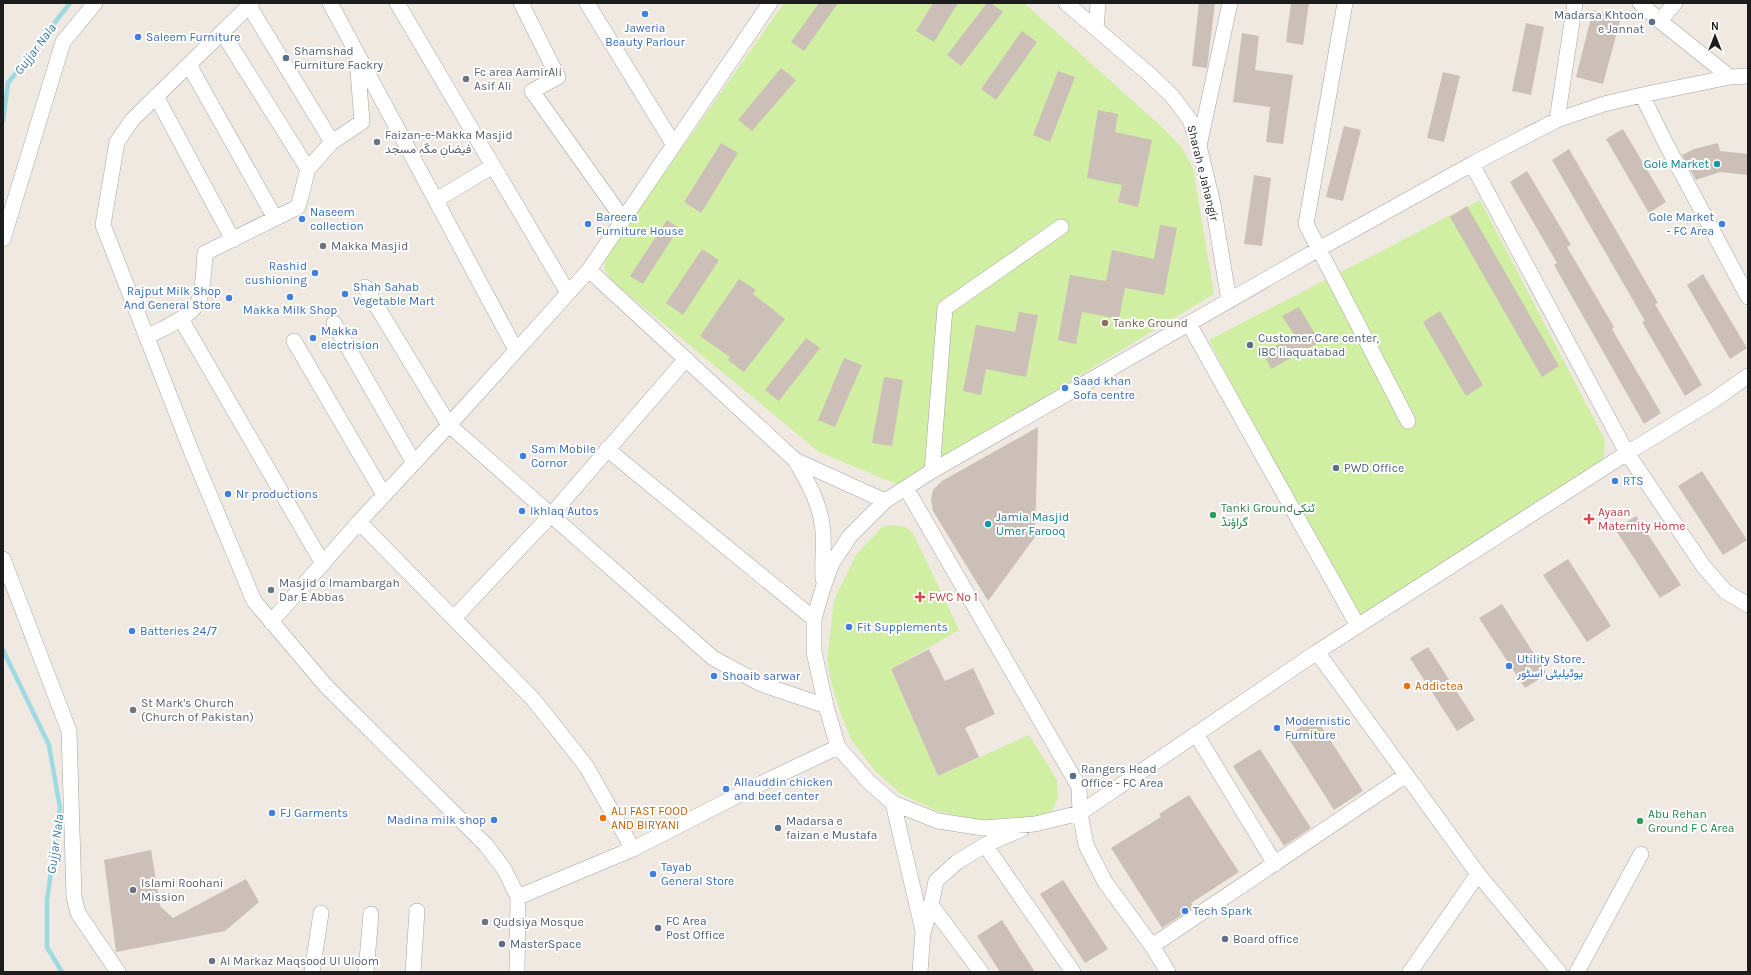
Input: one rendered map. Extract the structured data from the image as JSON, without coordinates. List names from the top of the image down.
{
  "streets": {
    "street": ["Sharah e Jahangir"]
  },
  "water": ["Gujjar Nala"],
  "places": {
    "other": [
      "Jaweria Beauty Parlour",
      "Madarsa Khtoon e Jannat",
      "Saleem Furniture",
      "Shamshad Furniture Fackry",
      "Fc area AamirAli Asif Ali",
      "Faizan-e-Makka Masjid فیضانِ مکّہ مسجد",
      "Gole Market",
      "Naseem collection",
      "Bareera Furniture House",
      "Gole Market - FC Area",
      "Makka Masjid",
      "Rashid cushioning",
      "Shah Sahab Vegetable Mart",
      "Makka Milk Shop",
      "Rajput Milk Shop And General Store",
      "Tanke Ground",
      "Makka electrision",
      "Customer Care center, IBC liaquatabad",
      "Saad khan Sofa centre",
      "Sam Mobile Cornor",
      "PWD Office",
      "RTS",
      "Nr productions",
      "Ikhlaq Autos",
      "Tanki Groundٹنکی گراؤنڈ",
      "Jamia Masjid Umer Farooq",
      "Masjid o Imambargah Dar E Abbas",
      "Fit Supplements",
      "Batteries 24/7",
      "Utility Store۔ یوٹیلیٹی اسٹور",
      "Shoaib sarwar",
      "Addictea",
      "St Mark's Church (Church of Pakistan)",
      "Modernistic Furniture",
      "Rangers Head Office - FC Area",
      "Allauddin chicken and beef center",
      "FJ Garments",
      "ALI FAST FOOD AND BIRYANI",
      "Madina milk shop",
      "Abu Rehan Ground F C Area",
      "Madarsa e faizan e Mustafa",
      "Tayab General Store",
      "Islami Roohani Mission",
      "Tech Spark",
      "Qudsiya Mosque",
      "FC Area Post Office",
      "Board office",
      "MasterSpace",
      "Al Markaz Maqsood Ul Uloom"
    ],
    "health": ["Ayaan Maternity Home", "FWC No 1"]
  },
  "north": "top"
}
